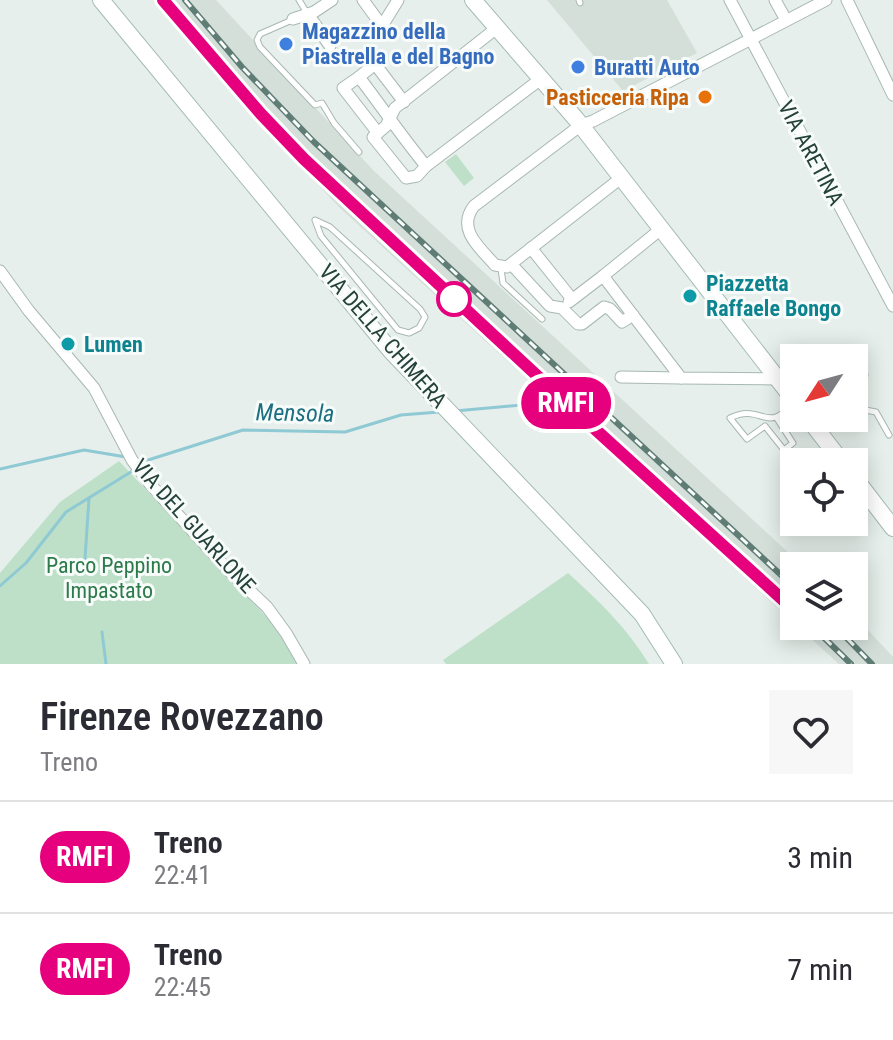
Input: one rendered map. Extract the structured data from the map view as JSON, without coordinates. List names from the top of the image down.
{
  "streets": {
    "street": ["VIA ARETINA", "VIA DELLA CHIMERA", "VIA DEL GUARLONE"]
  },
  "water": ["Mensola"],
  "parks": ["Parco Peppino Impastato"],
  "places": [
    "Magazzino della Piastrella e del Bagno",
    "Buratti Auto",
    "Pasticceria Ripa",
    "Piazzetta Raffaele Bongo",
    "Lumen"
  ],
  "north": "bottom left",
  "page": {
    "on_map": "RMFI",
    "heading": ["Firenze Rovezzano", "Treno"],
    "list": [
      {
        "mark": "RMFI",
        "name": "Treno",
        "note": "22:41",
        "value": "3 min"
      },
      {
        "mark": "RMFI",
        "name": "Treno",
        "note": "22:45",
        "value": "7 min"
      }
    ]
  }
}
